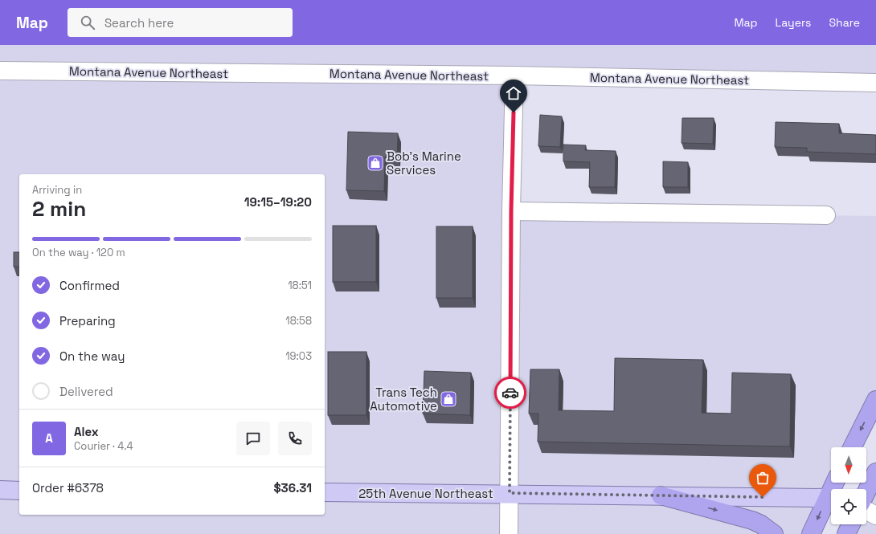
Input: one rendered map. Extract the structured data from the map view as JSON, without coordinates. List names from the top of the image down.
{
  "streets": {
    "main road": ["25th Avenue Northeast"],
    "street": ["Montana Avenue Northeast"]
  },
  "places": {
    "shop": ["Bob's Marine Services", "Trans Tech Automotive"]
  },
  "north": "bottom",
  "page": {
    "header": "Map",
    "search": "Search here",
    "nav": ["Map", "Layers", "Share"],
    "heading": ["2 min", "Arriving in", "19:15–19:20"],
    "panel": [
      "Alex",
      "Courier · 4.4",
      "Order #6378",
      "$36.31"
    ],
    "bar": "On the way · 120 m",
    "list": [
      ["Confirmed", "18:51"],
      ["Preparing", "18:58"],
      ["On the way", "19:03"],
      "Delivered"
    ],
    "round": "A"
  }
}
